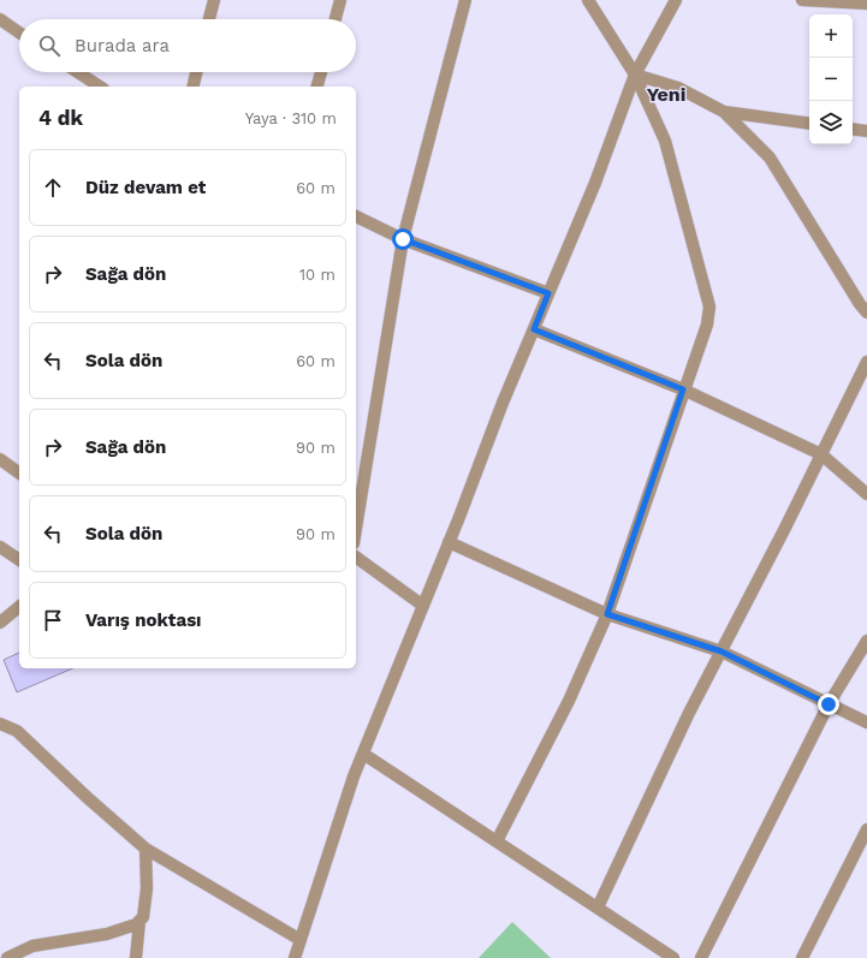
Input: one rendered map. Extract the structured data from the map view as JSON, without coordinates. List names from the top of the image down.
{
  "districts": ["Yeni"],
  "page": {
    "map_buttons": ["+", "−"],
    "search": "Burada ara",
    "heading": ["4 dk", "Yaya · 310 m"],
    "list": [
      ["Düz devam et", "60 m"],
      ["Sağa dön", "10 m"],
      ["Sola dön", "60 m"],
      ["Sağa dön", "90 m"],
      ["Sola dön", "90 m"],
      "Varış noktası"
    ]
  }
}
